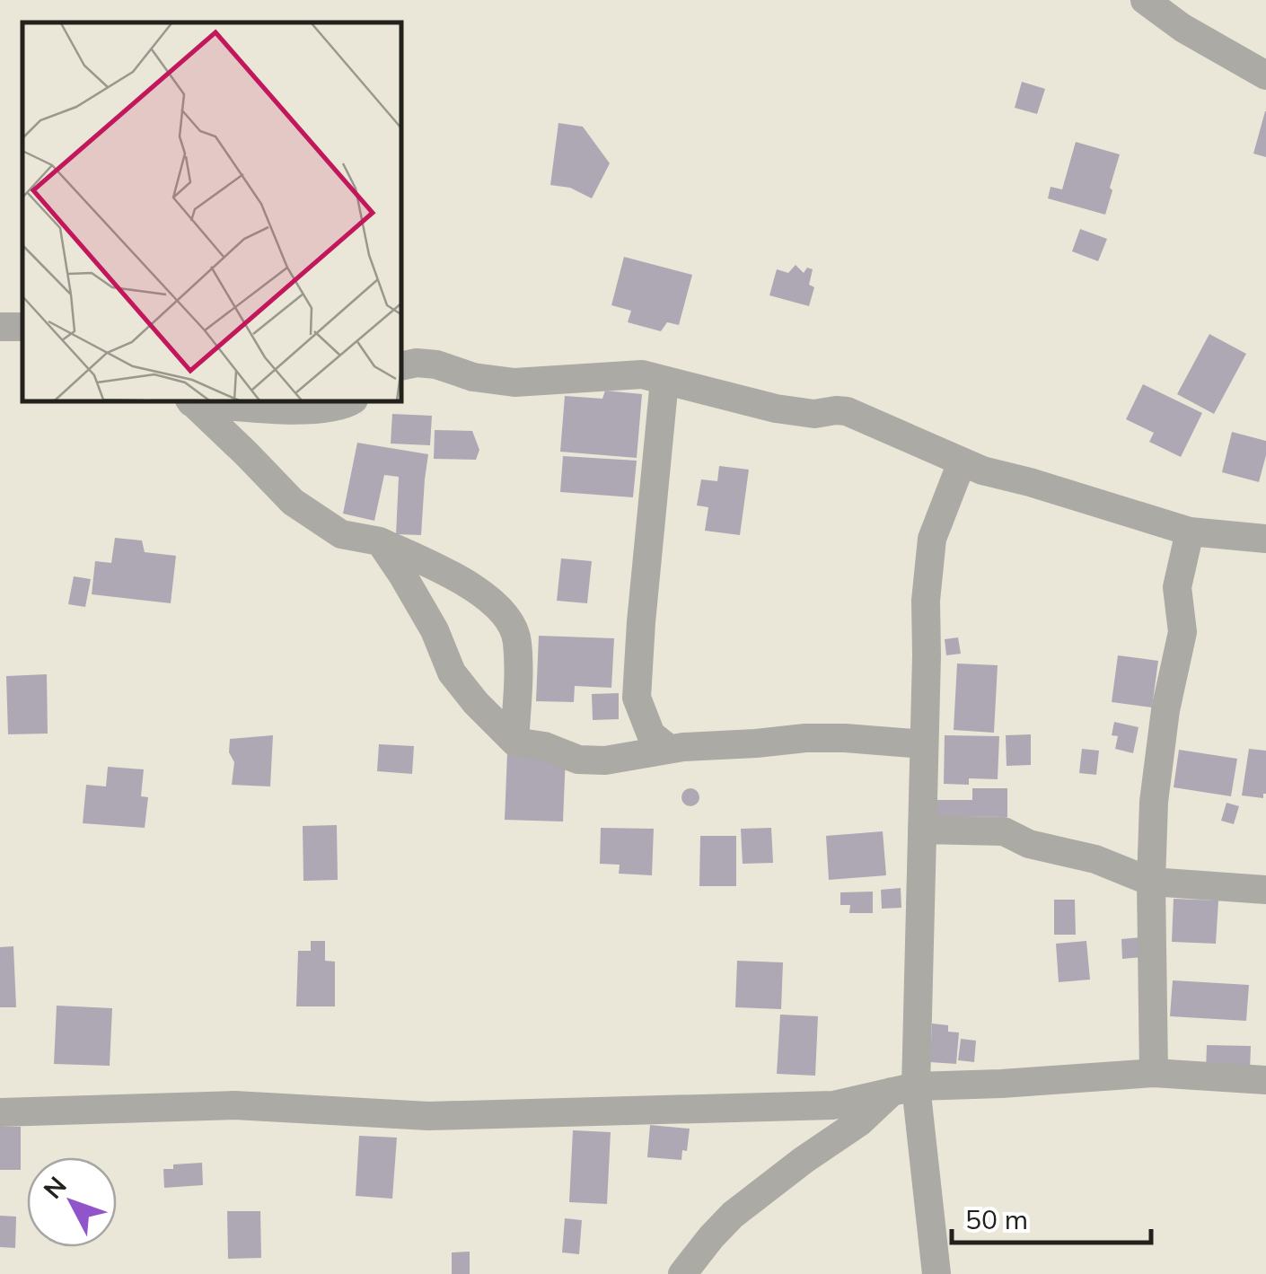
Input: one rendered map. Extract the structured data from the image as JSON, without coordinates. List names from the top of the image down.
{
  "scale_bar": "50 m",
  "north": "top left"
}
